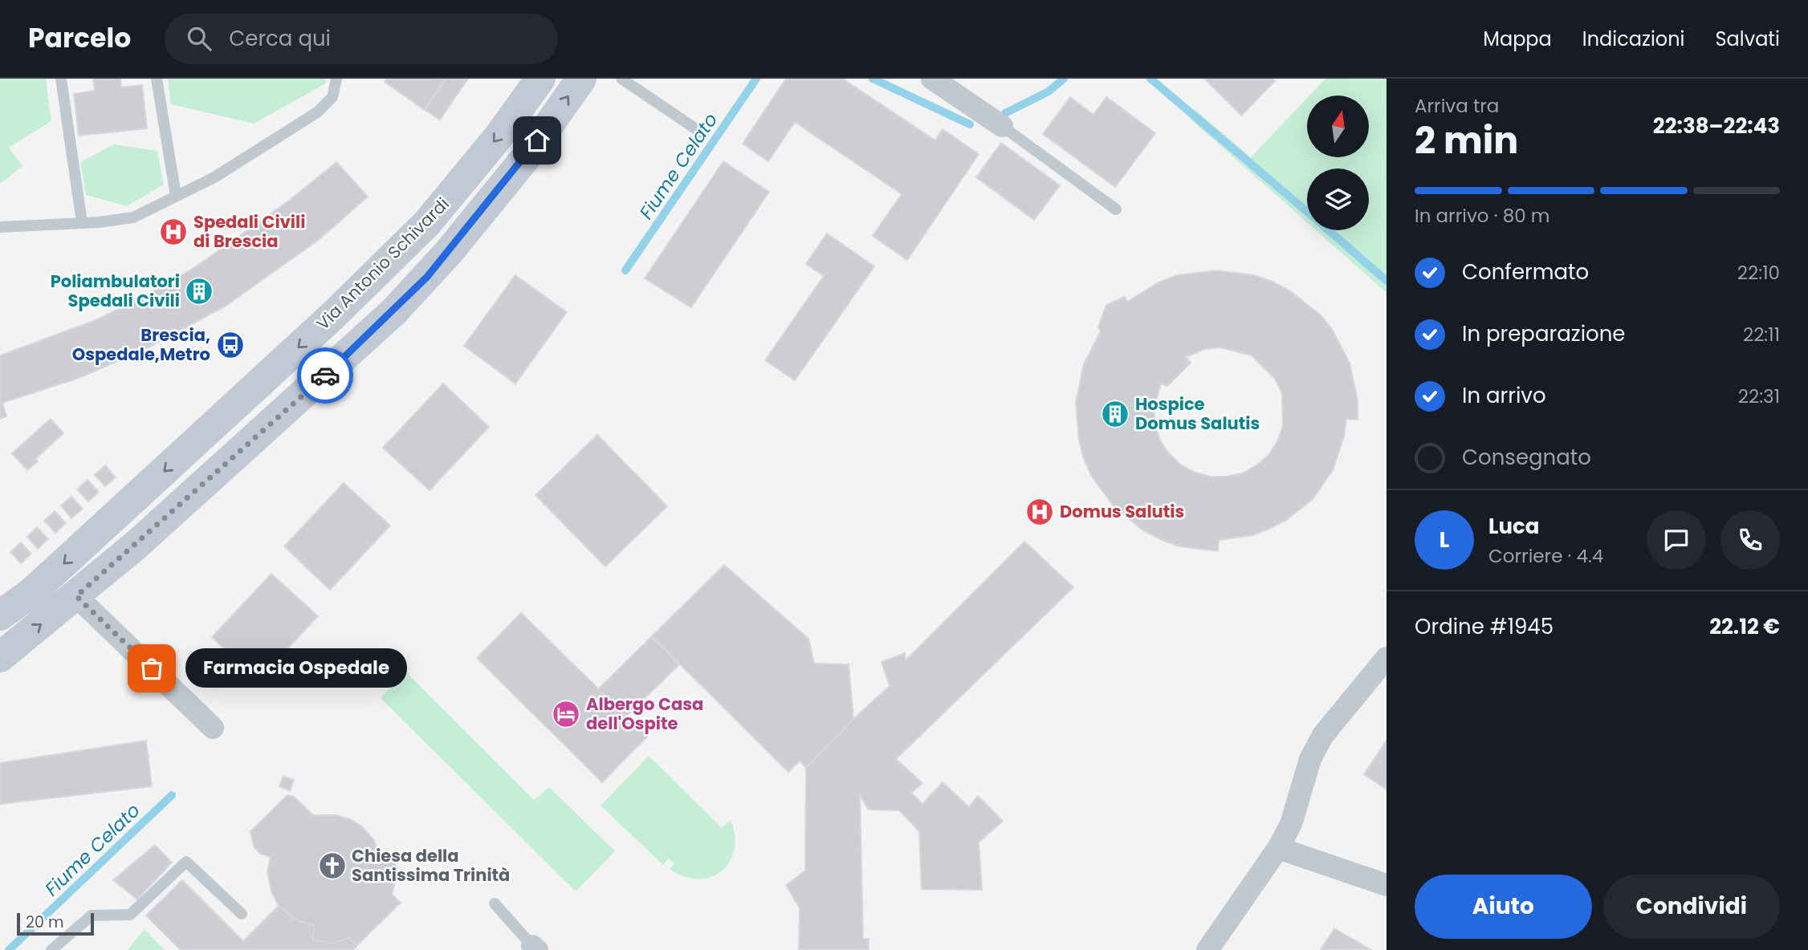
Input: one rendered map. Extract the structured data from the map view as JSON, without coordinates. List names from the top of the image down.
{
  "streets": {
    "street": ["Via Antonio Schivardi"]
  },
  "water": ["Fiume Celato"],
  "places": {
    "hospital": ["Spedali Civili di Brescia", "Domus Salutis"],
    "building": ["Poliambulatori Spedali Civili", "Hospice Domus Salutis"],
    "bus stop": ["Brescia, Ospedale,Metro"],
    "other": ["Farmacia Ospedale"],
    "hotel": ["Albergo Casa dell'Ospite"],
    "church": ["Chiesa della Santissima Trinità"]
  },
  "scale_bar": "20 m",
  "north": "top",
  "page": {
    "header": "Parcelo",
    "search": "Cerca qui",
    "nav": ["Mappa", "Indicazioni", "Salvati"],
    "heading": ["2 min", "Arriva tra", "22:38–22:43"],
    "panel": [
      "Luca",
      "Corriere · 4.4",
      "Ordine #1945",
      "22.12 €"
    ],
    "bar": "In arrivo · 80 m",
    "list": [
      ["Confermato", "22:10"],
      ["In preparazione", "22:11"],
      ["In arrivo", "22:31"],
      "Consegnato"
    ],
    "round": "L",
    "bubble": "Farmacia Ospedale",
    "buttons": ["Aiuto", "Condividi"],
    "scale": "20 m"
  }
}
